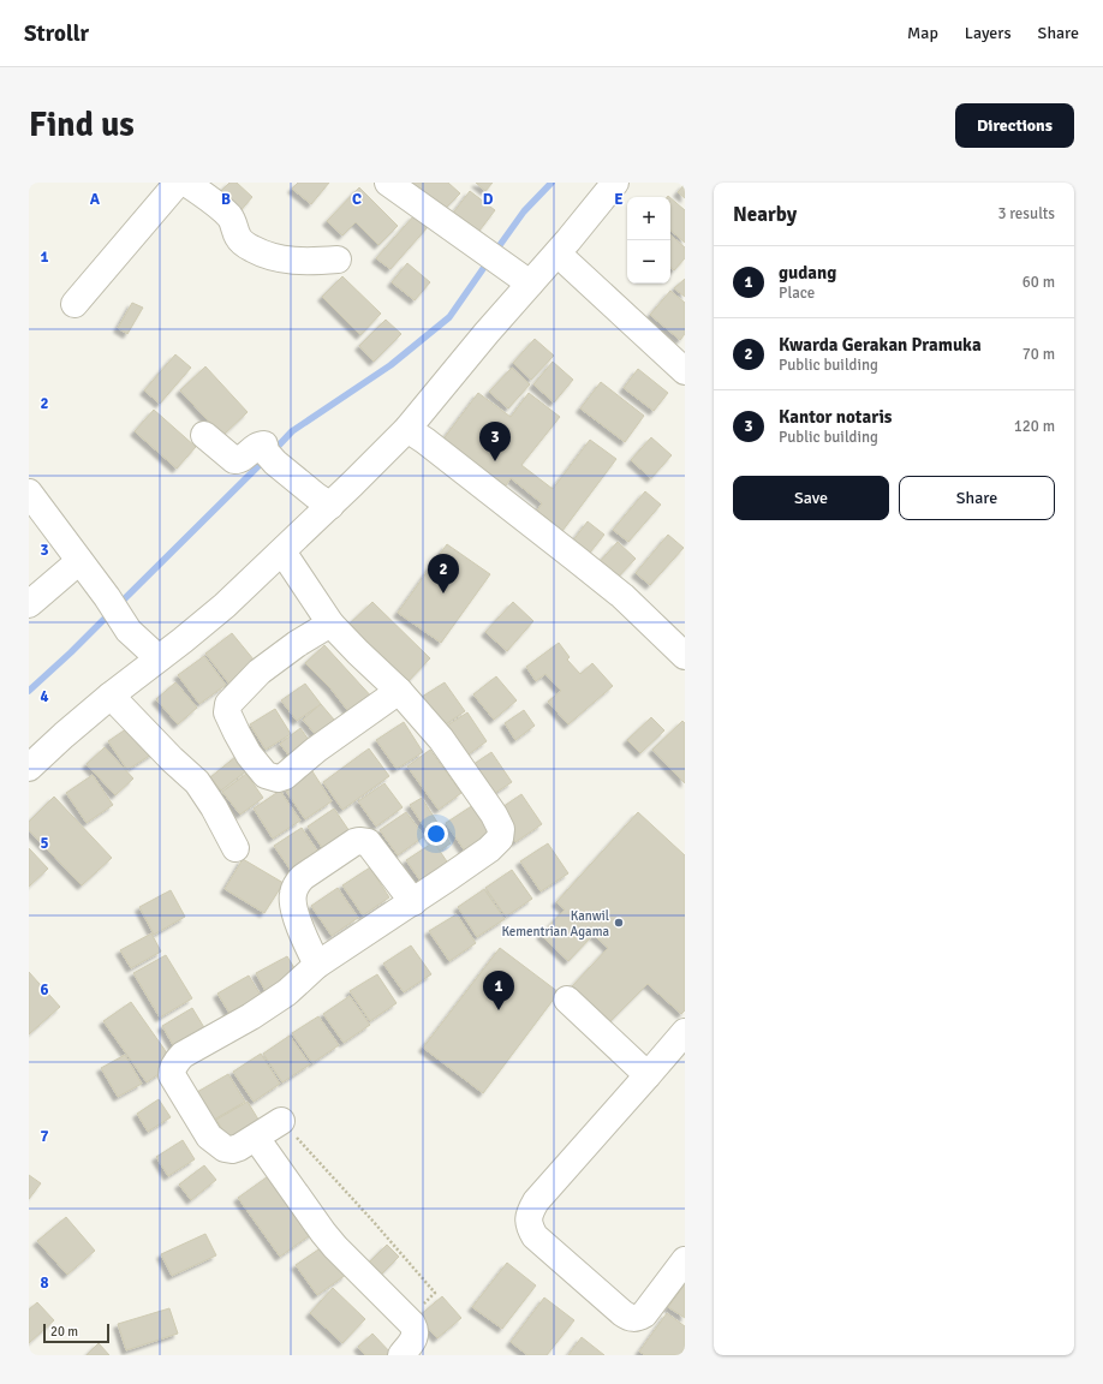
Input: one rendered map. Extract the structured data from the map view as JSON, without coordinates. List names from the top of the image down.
{
  "places": ["Kanwil Kementrian Agama"],
  "scale_bar": "20 m",
  "page": {
    "header": "Strollr",
    "nav": ["Map", "Layers", "Share"],
    "buttons": [
      "Directions",
      ["Save", "Share"]
    ],
    "title": "Find us",
    "heading": ["Nearby", "3 results"],
    "map_buttons": ["+", "−"],
    "list": [
      {
        "mark": "1",
        "name": "gudang",
        "note": "Place",
        "value": "60 m"
      },
      {
        "mark": "2",
        "name": "Kwarda Gerakan Pramuka",
        "note": "Public building",
        "value": "70 m"
      },
      {
        "mark": "3",
        "name": "Kantor notaris",
        "note": "Public building",
        "value": "120 m"
      }
    ],
    "pins": ["3", "2", "1"],
    "scale": "20 m"
  },
  "grid": {
    "columns": [
      "A",
      "B",
      "C",
      "D",
      "E"
    ],
    "rows": [
      "1",
      "2",
      "3",
      "4",
      "5",
      "6",
      "7",
      "8"
    ]
  }
}
